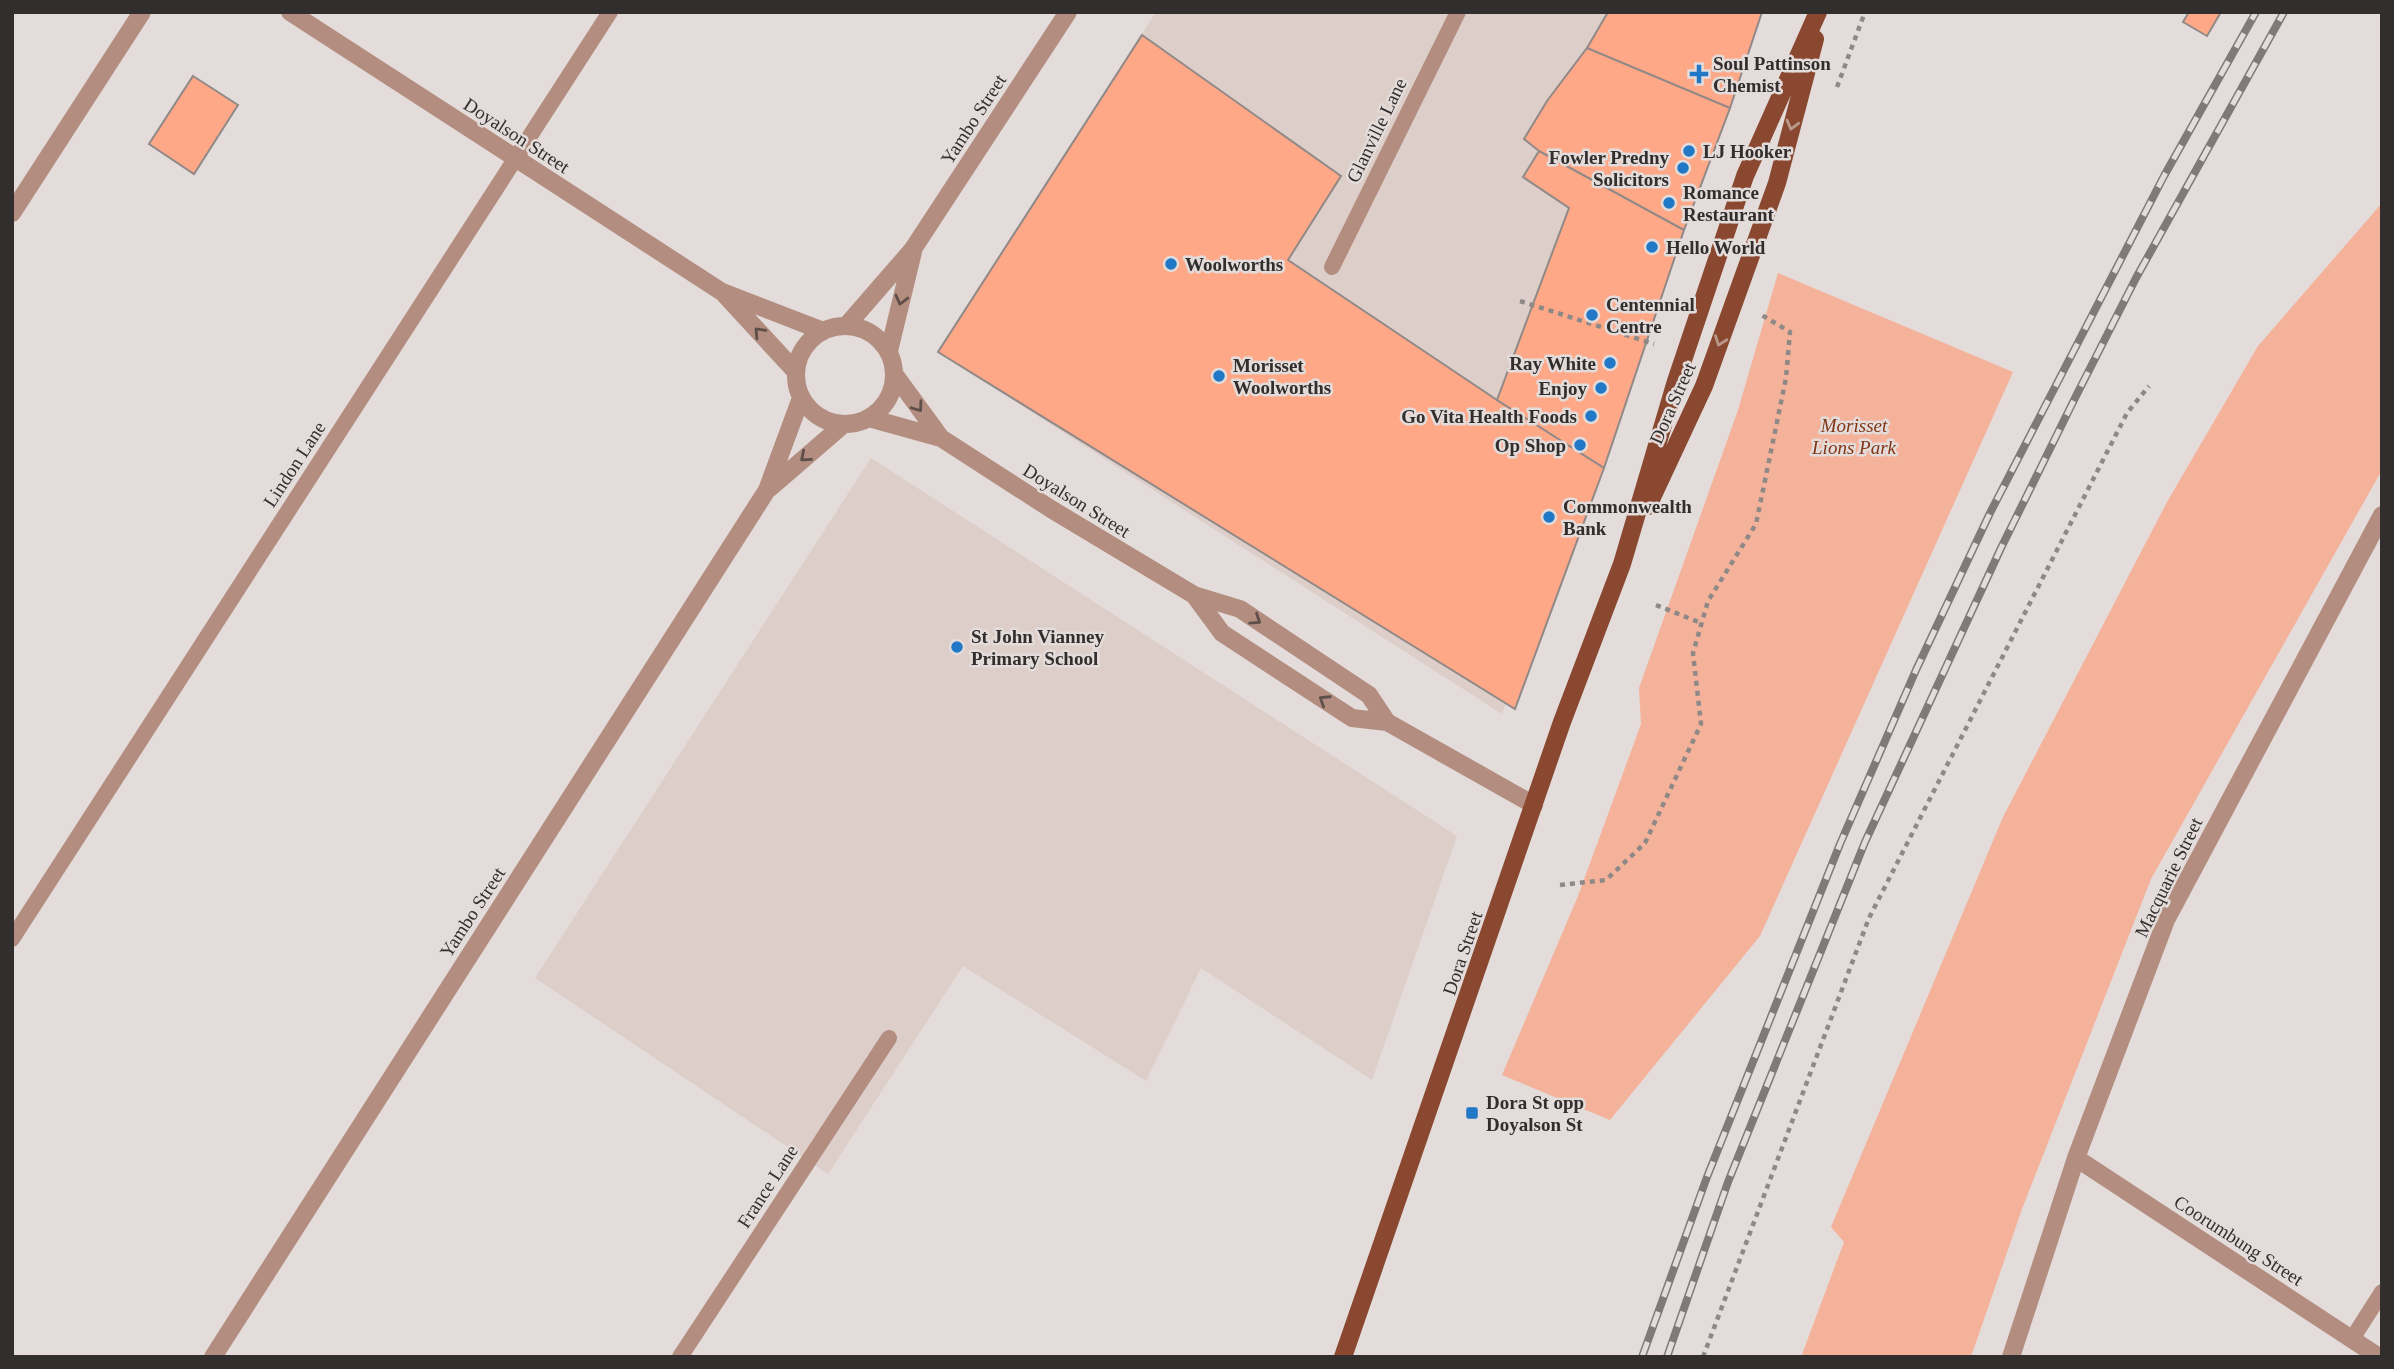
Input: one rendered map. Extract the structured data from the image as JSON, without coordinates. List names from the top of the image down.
{
  "streets": {
    "main road": ["Dora Street"],
    "street": [
      "Yambo Street",
      "Doyalson Street",
      "Macquarie Street",
      "Coorumbung Street"
    ],
    "lane": ["Glanville Lane", "Lindon Lane", "France Lane"]
  },
  "crossings": [
    ["Yambo Street", "Doyalson Street"],
    ["Doyalson Street", "Dora Street"],
    ["Doyalson Street", "Lindon Lane"],
    ["Macquarie Street", "Coorumbung Street"]
  ],
  "parks": ["Morisset Lions Park"],
  "places": {
    "health": ["Soul Pattinson Chemist"],
    "other": [
      "LJ Hooker",
      "Fowler Predny Solicitors",
      "Romance Restaurant",
      "Hello World",
      "Woolworths",
      "Centennial Centre",
      "Ray White",
      "Morisset Woolworths",
      "Enjoy",
      "Go Vita Health Foods",
      "Op Shop",
      "Commonwealth Bank",
      "St John Vianney Primary School"
    ],
    "transit": ["Dora St opp Doyalson St"]
  }
}
